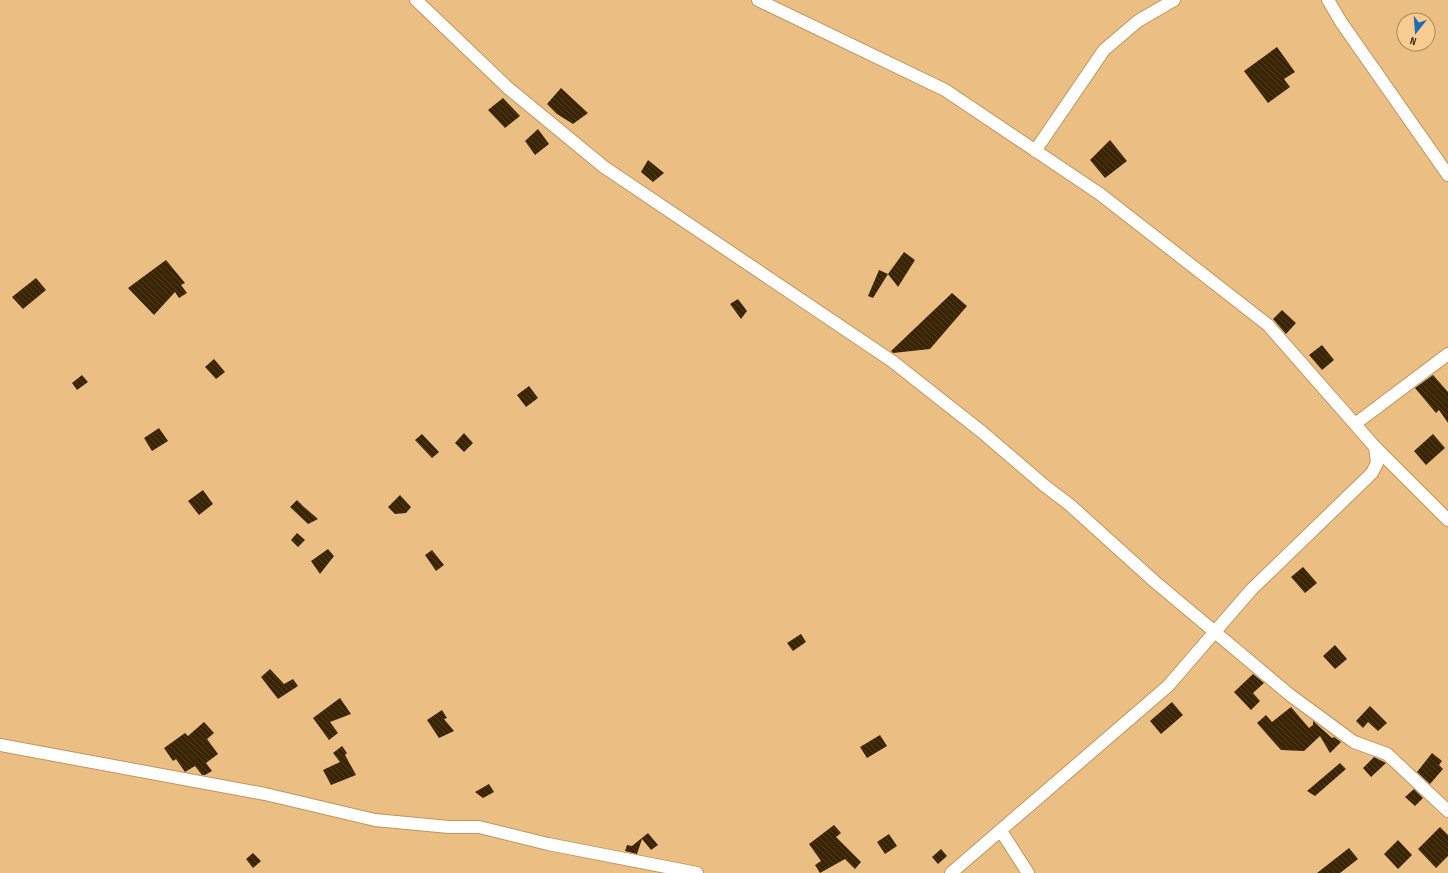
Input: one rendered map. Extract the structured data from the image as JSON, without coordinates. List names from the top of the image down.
{
  "north": "bottom"
}
